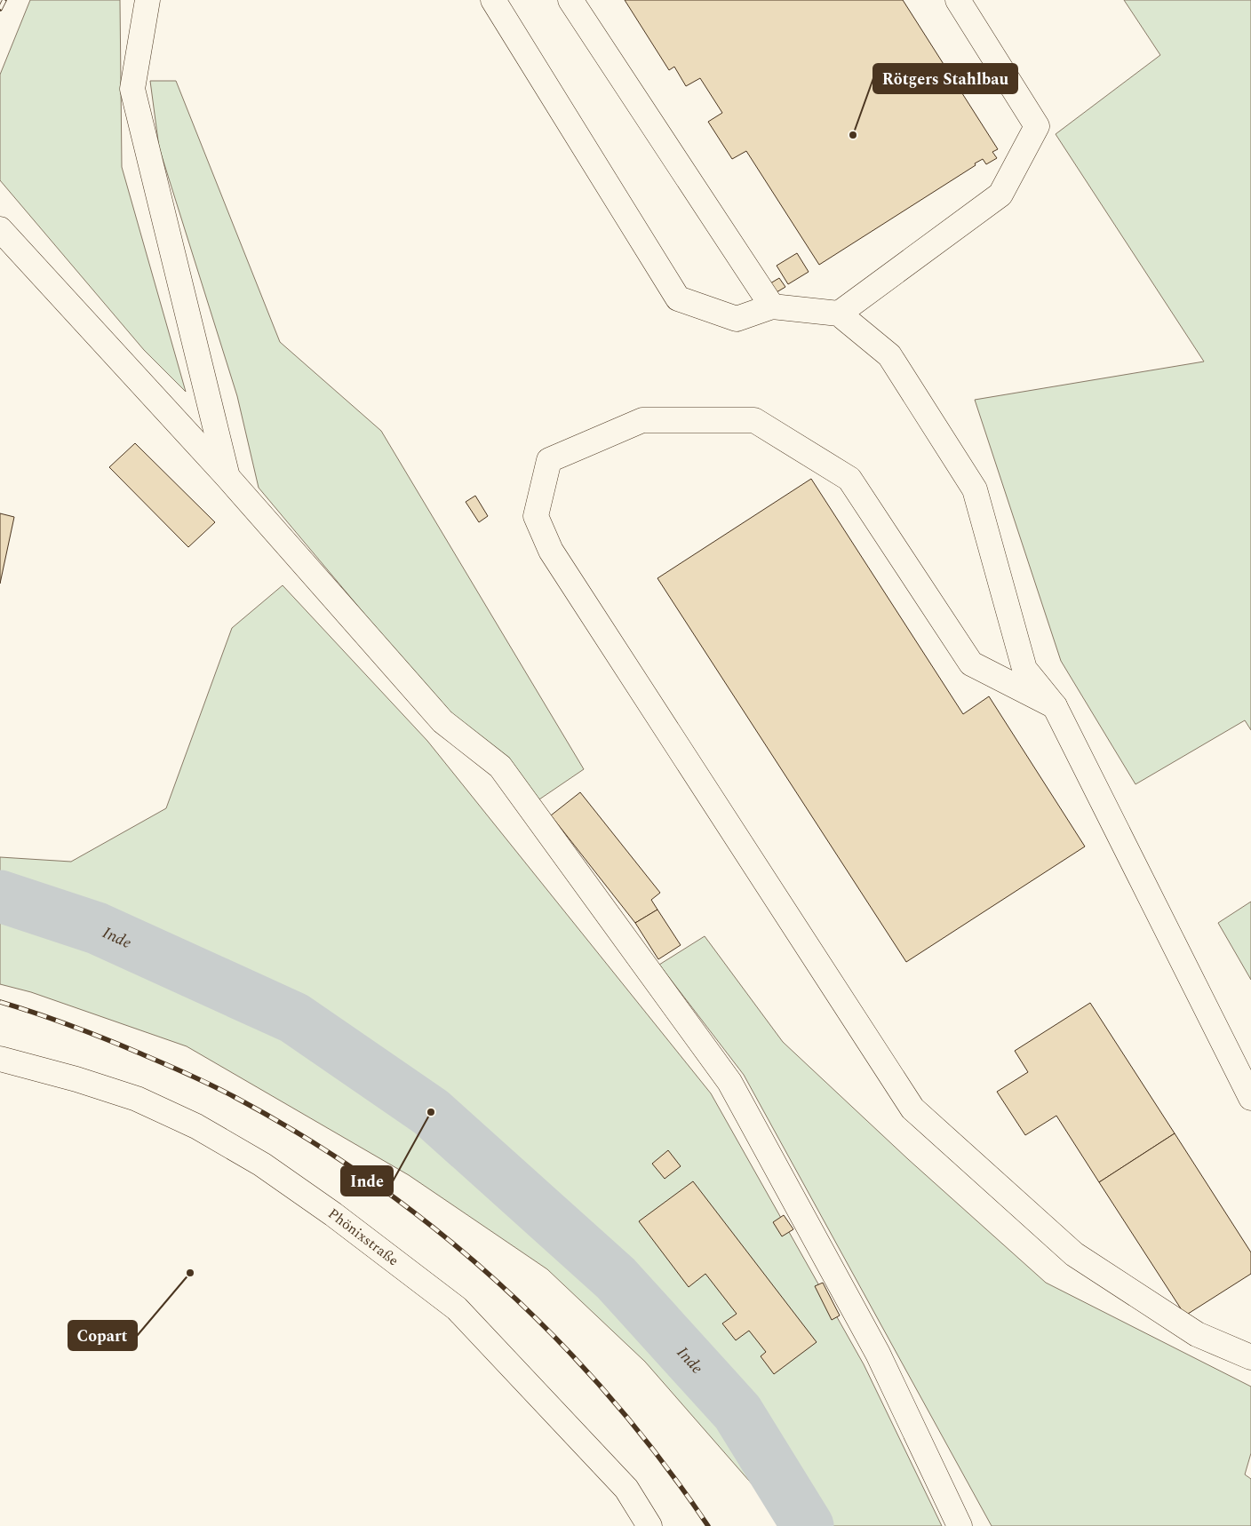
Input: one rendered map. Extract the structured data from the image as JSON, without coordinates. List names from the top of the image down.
{
  "streets": {
    "main road": ["Phönixstraße"]
  },
  "water": ["Inde"],
  "places": ["Rötgers Stahlbau", "Inde", "Copart"]
}
